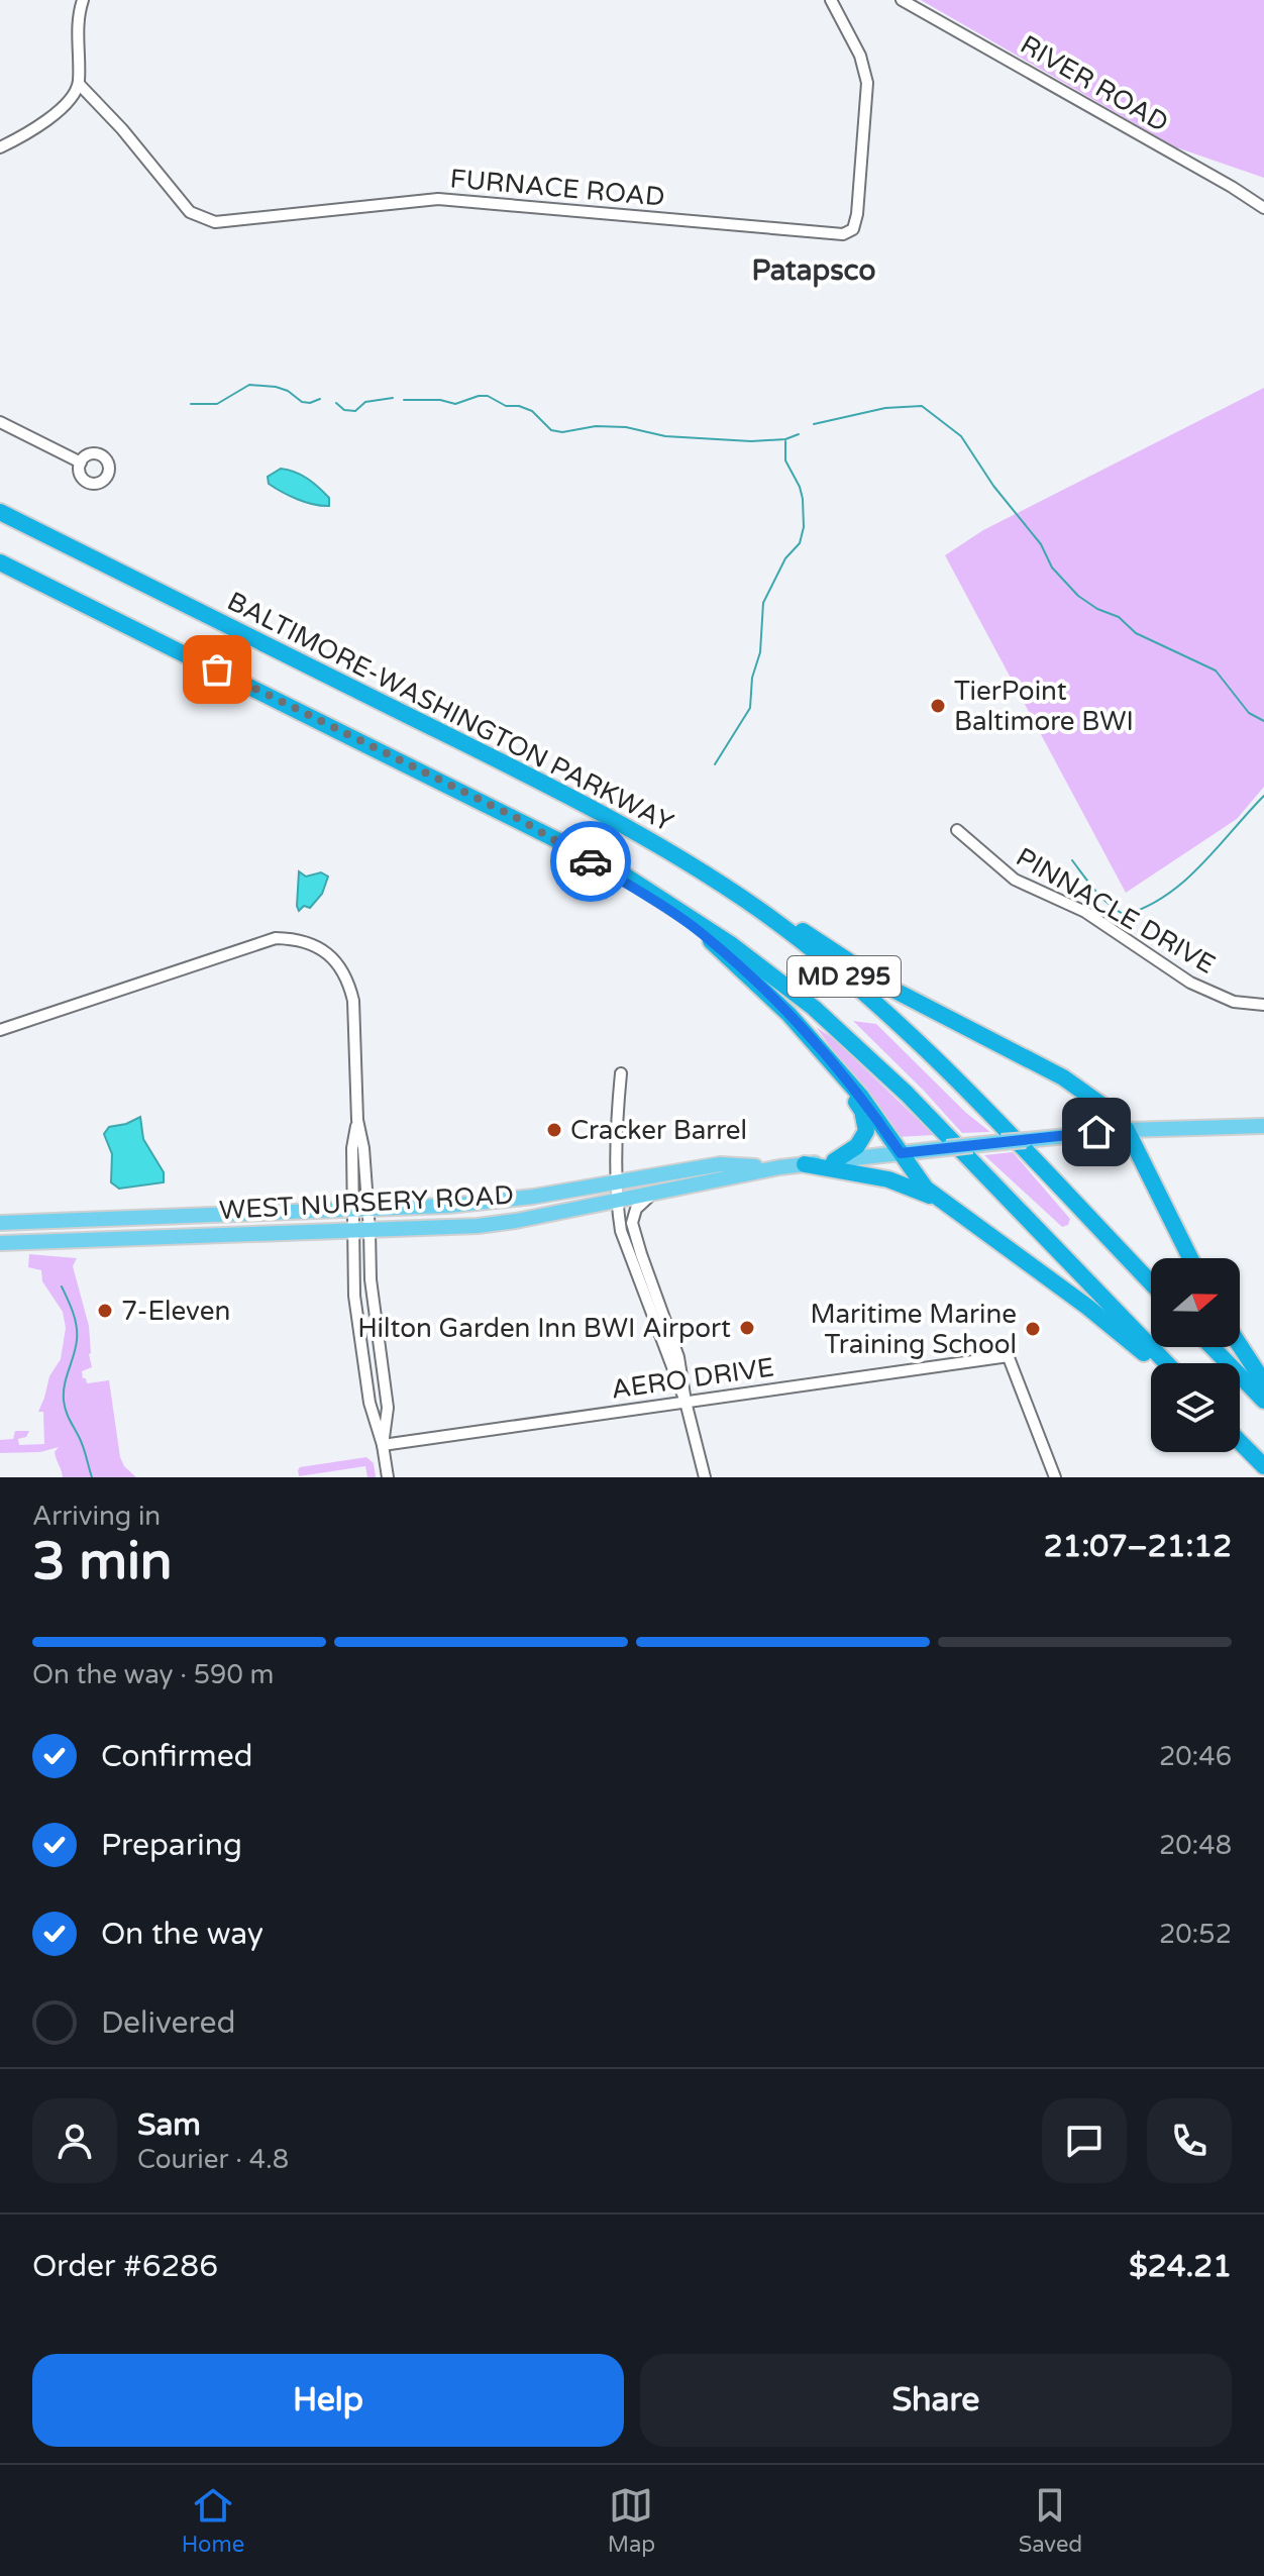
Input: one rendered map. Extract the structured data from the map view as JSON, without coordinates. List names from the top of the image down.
{
  "streets": {
    "highway": ["BALTIMORE-WASHINGTON PARKWAY", "MD 295"],
    "main road": ["WEST NURSERY ROAD"],
    "street": [
      "RIVER ROAD",
      "FURNACE ROAD",
      "PINNACLE DRIVE",
      "AERO DRIVE"
    ]
  },
  "districts": ["Patapsco"],
  "places": [
    "TierPoint Baltimore BWI",
    "Cracker Barrel",
    "7-Eleven",
    "Hilton Garden Inn BWI Airport",
    "Maritime Marine Training School"
  ],
  "north": "right",
  "page": {
    "heading": ["3 min", "Arriving in", "21:07–21:12"],
    "panel": [
      "Sam",
      "Courier · 4.8",
      "Order #6286",
      "$24.21"
    ],
    "bar": "On the way · 590 m",
    "list": [
      ["Confirmed", "20:46"],
      ["Preparing", "20:48"],
      ["On the way", "20:52"],
      "Delivered"
    ],
    "buttons": ["Help", "Share"],
    "tabs": ["Home", "Map", "Saved"]
  }
}
